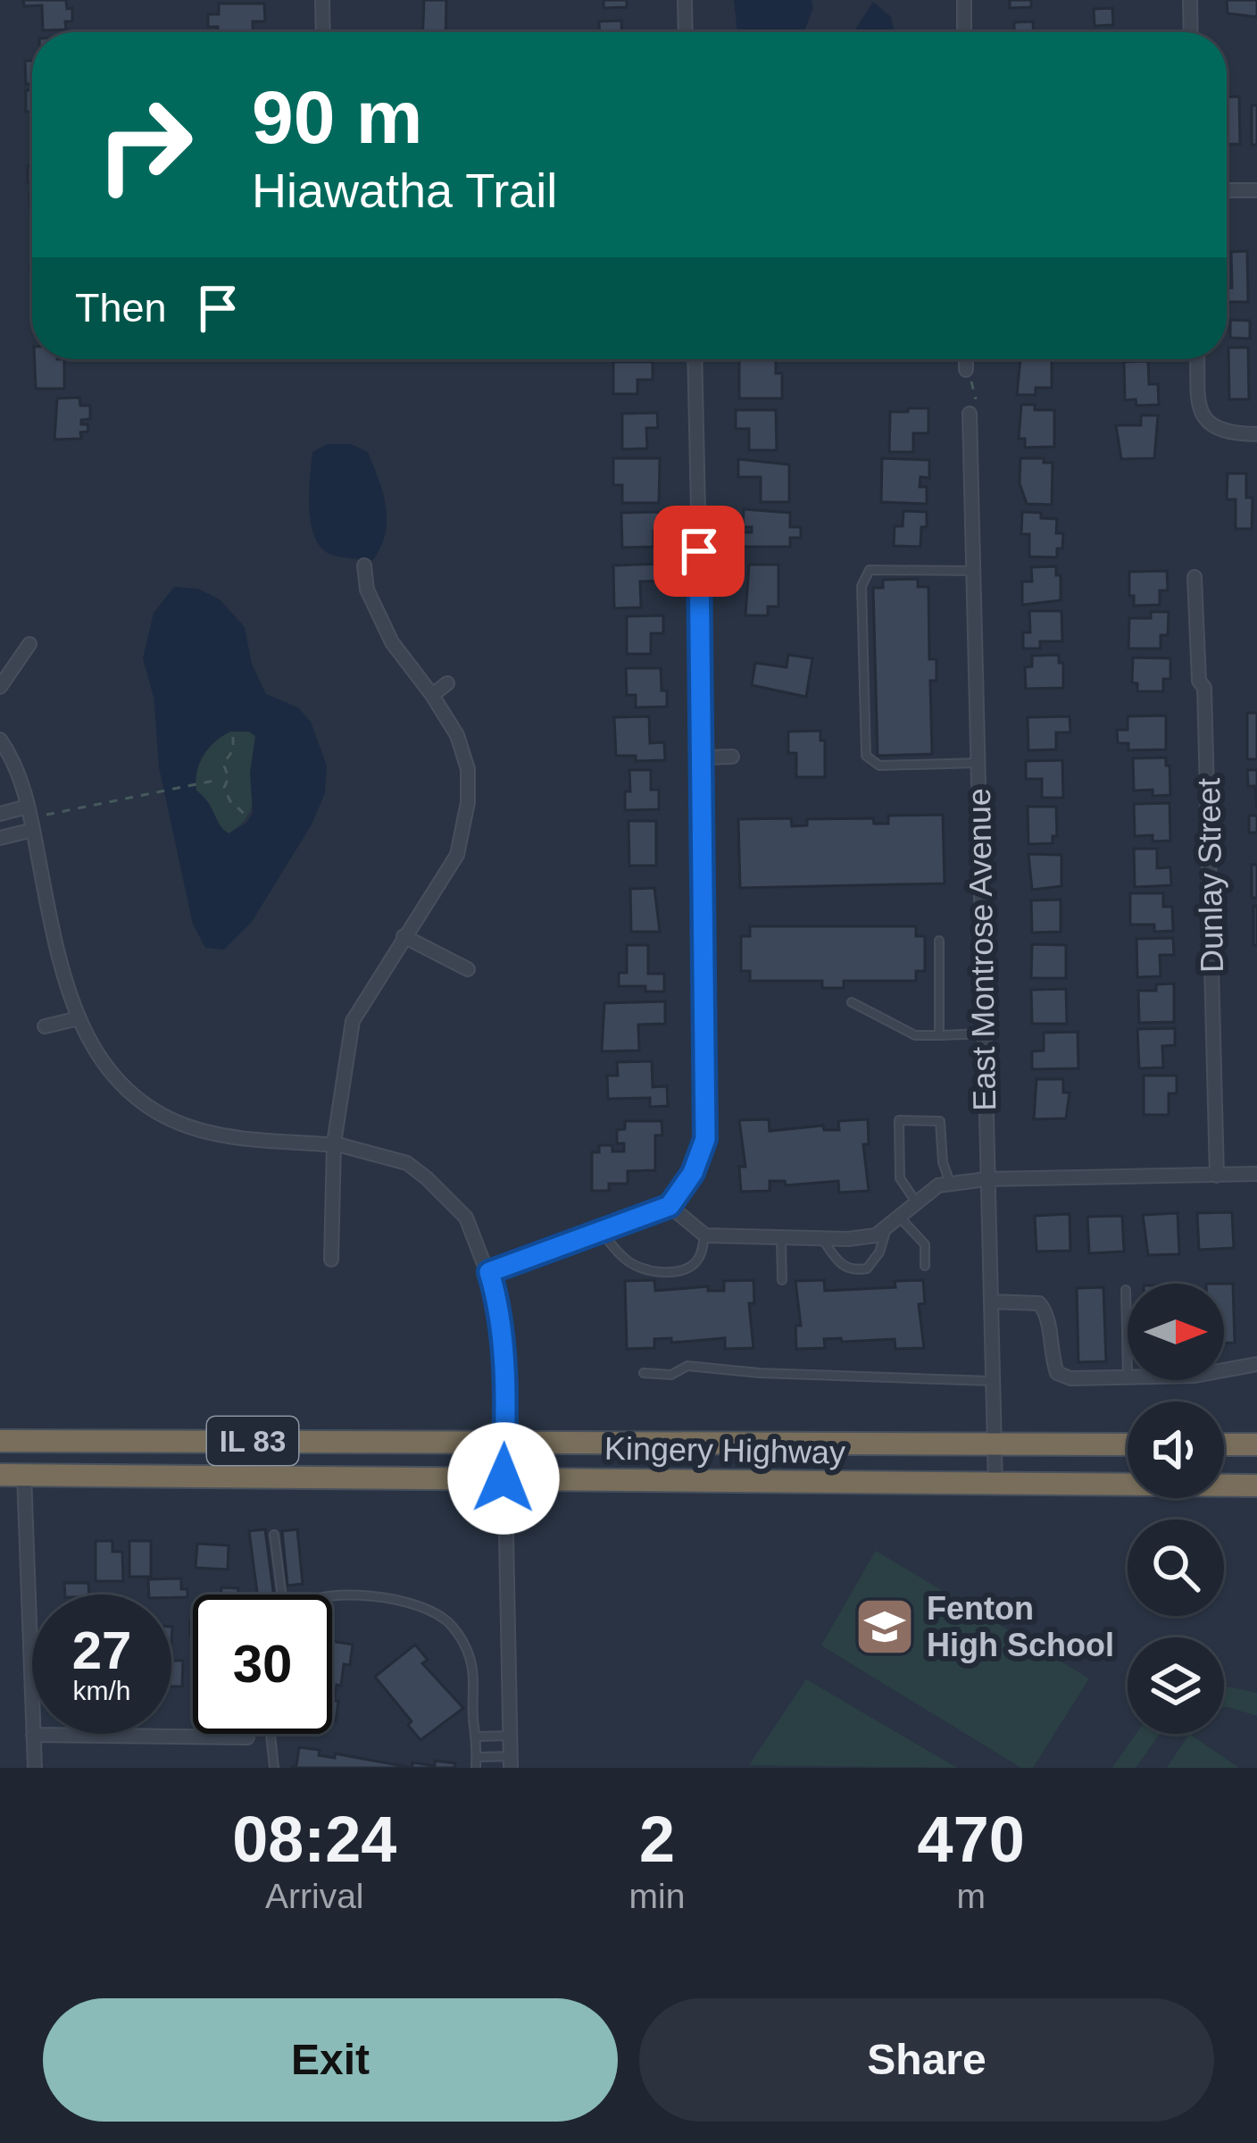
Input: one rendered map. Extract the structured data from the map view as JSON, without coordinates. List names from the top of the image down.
{
  "streets": {
    "highway": ["IL 83", "Kingery Highway"],
    "street": ["Dunlay Street", "East Montrose Avenue"]
  },
  "crossings": [
    ["East Montrose Avenue", "Kingery Highway"]
  ],
  "places": {
    "school or university": ["Fenton High School"]
  },
  "north": "right",
  "page": {
    "turn": ["90 m", "Hiawatha Trail"],
    "then": "Then",
    "speed": "27 km/h",
    "limit": "30",
    "eta": [
      "08:24",
      "Arrival",
      "2",
      "min",
      "470",
      "m"
    ],
    "buttons": ["Exit", "Share"]
  }
}
